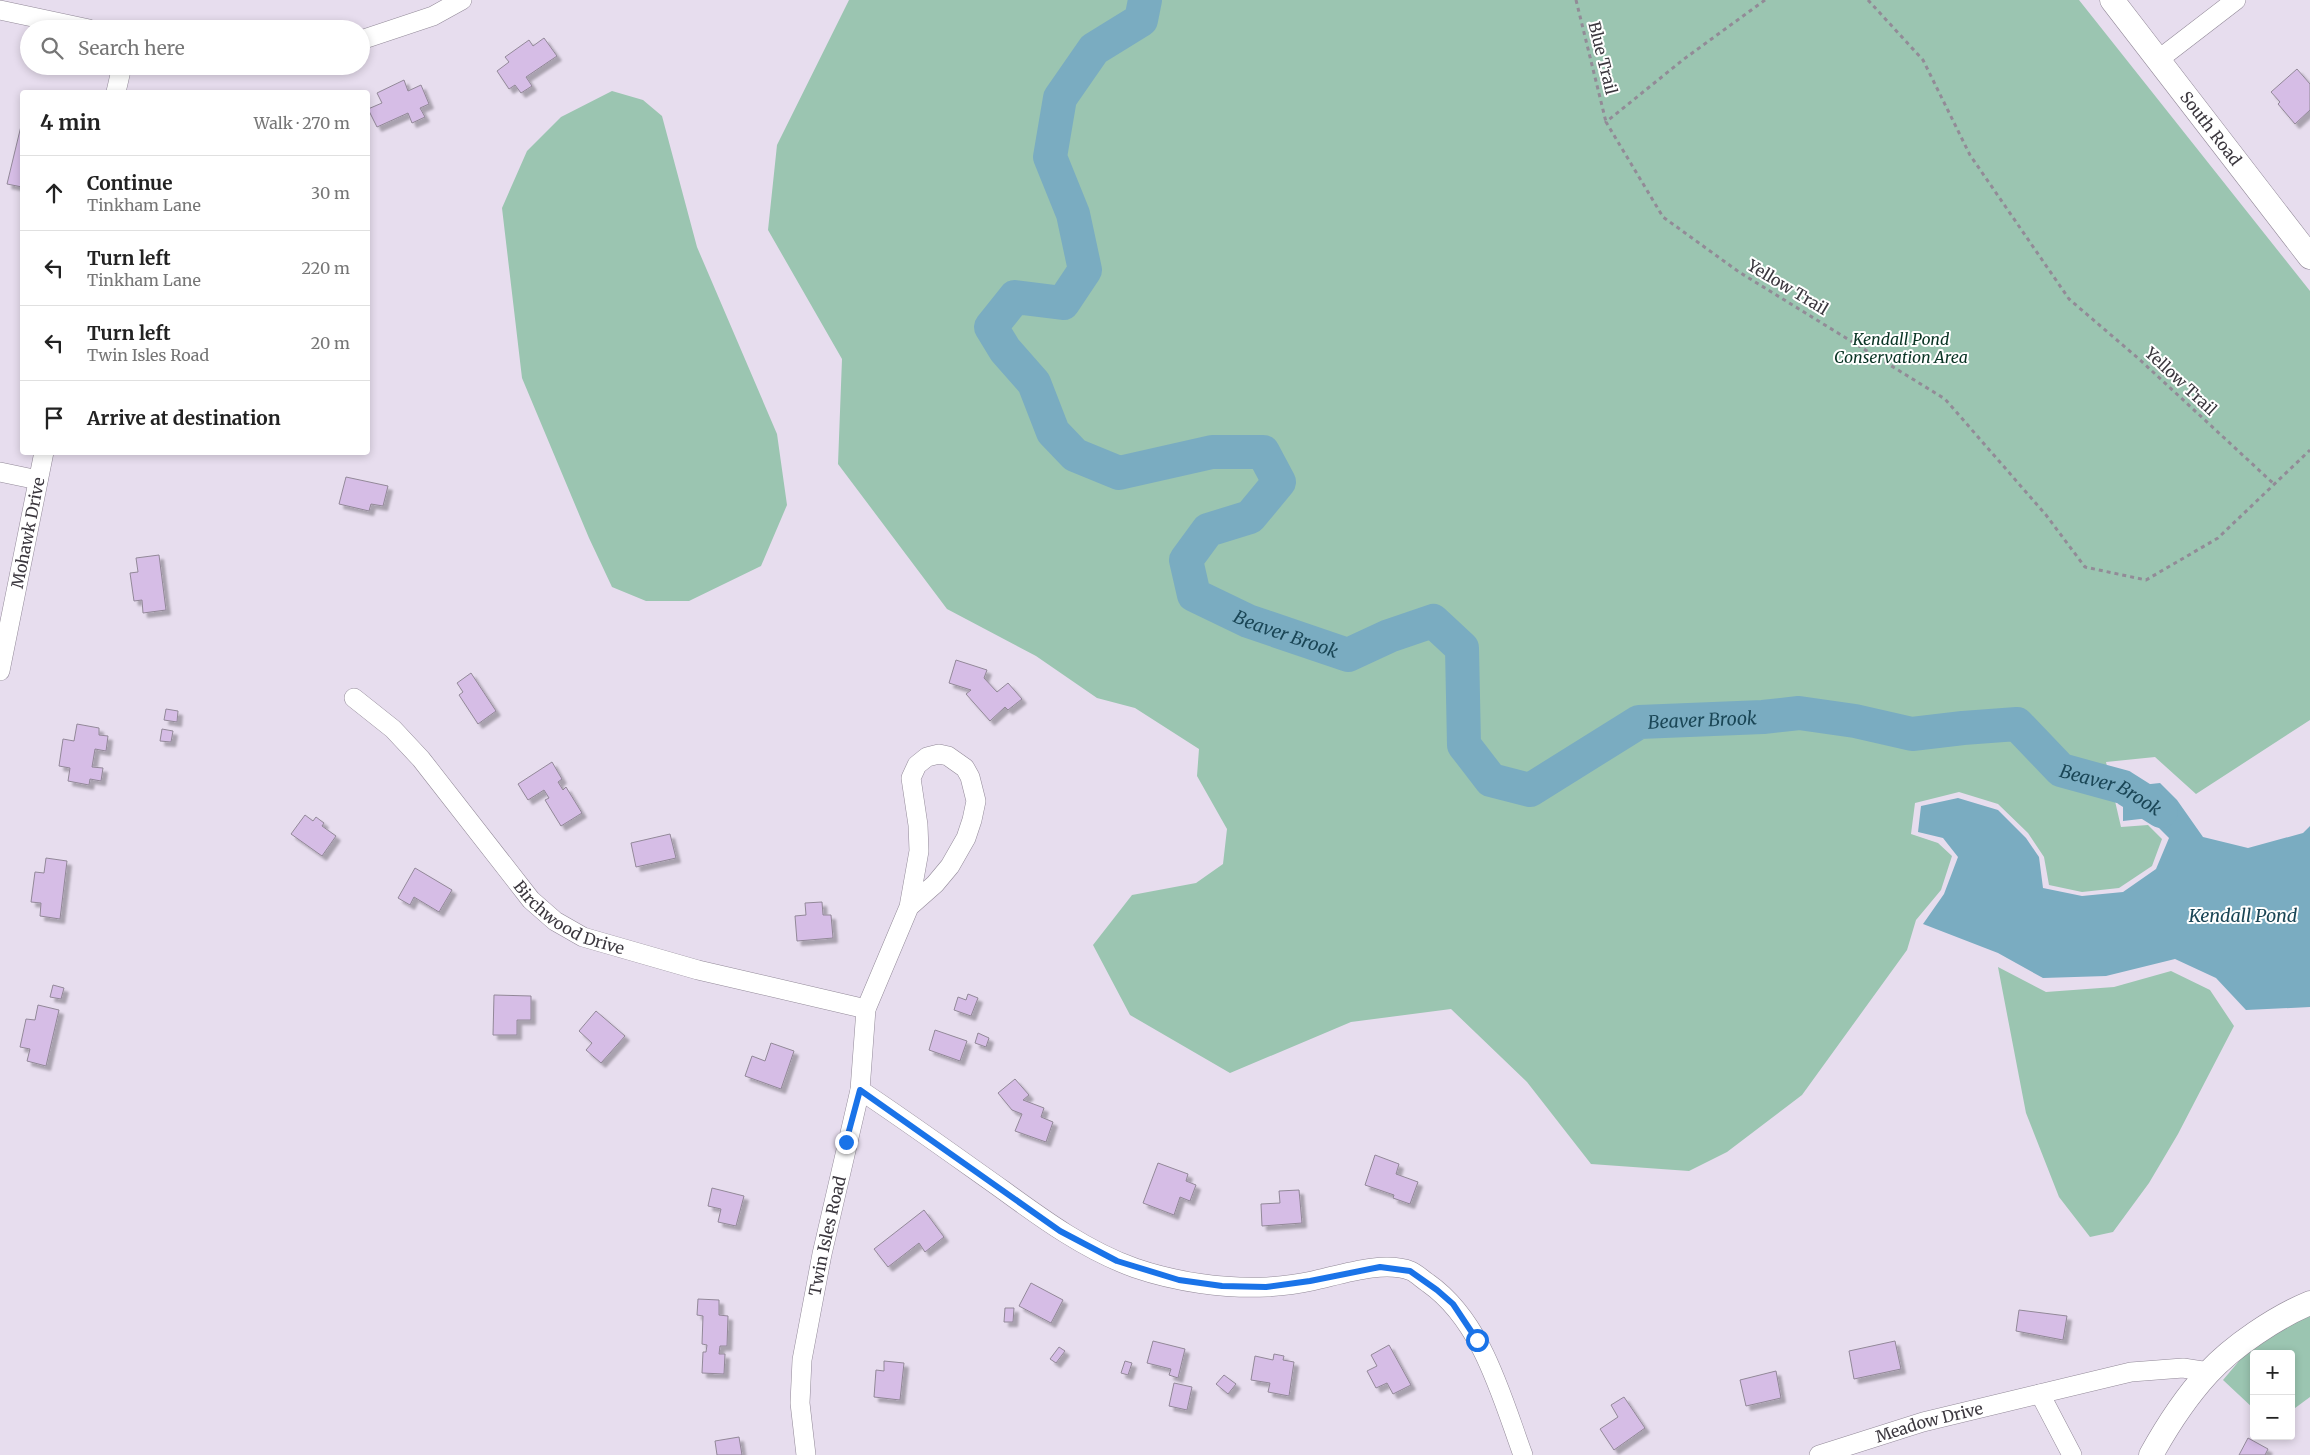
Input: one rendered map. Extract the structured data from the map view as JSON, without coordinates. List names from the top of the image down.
{
  "streets": {
    "street": [
      "South Road",
      "Mohawk Drive",
      "Birchwood Drive",
      "Twin Isles Road",
      "Meadow Drive"
    ],
    "path": ["Blue Trail", "Yellow Trail"]
  },
  "crossings": [
    ["Blue Trail", "Yellow Trail"],
    ["Birchwood Drive", "Twin Isles Road"]
  ],
  "water": ["Beaver Brook", "Kendall Pond"],
  "parks": ["Kendall Pond Conservation Area"],
  "page": {
    "search": "Search here",
    "heading": ["4 min", "Walk · 270 m"],
    "list": [
      ["Continue", "Tinkham Lane", "30 m"],
      ["Turn left", "Tinkham Lane", "220 m"],
      ["Turn left", "Twin Isles Road", "20 m"],
      "Arrive at destination"
    ],
    "map_buttons": ["+", "−"]
  }
}
